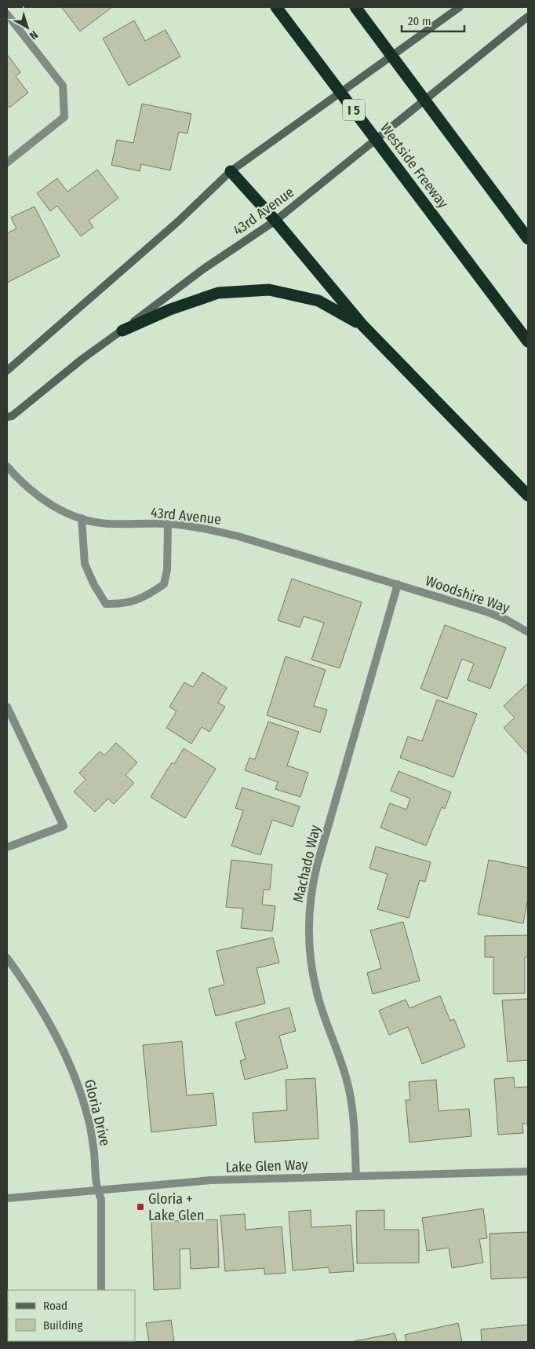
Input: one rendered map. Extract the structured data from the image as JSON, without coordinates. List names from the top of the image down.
{
  "streets": {
    "highway": ["I 5", "Westside Freeway"],
    "main road": ["43rd Avenue"],
    "street": [
      "Woodshire Way",
      "Machado Way",
      "Gloria Drive",
      "Lake Glen Way"
    ]
  },
  "crossings": [
    ["43rd Avenue", "Woodshire Way"],
    ["43rd Avenue", "Machado Way"],
    ["Woodshire Way", "Machado Way"],
    ["Machado Way", "Lake Glen Way"],
    ["Gloria Drive", "Lake Glen Way"]
  ],
  "places": {
    "transit": ["Gloria + Lake Glen"]
  },
  "legend": ["Road", "Building"],
  "scale_bar": "20 m",
  "north": "bottom right"
}
